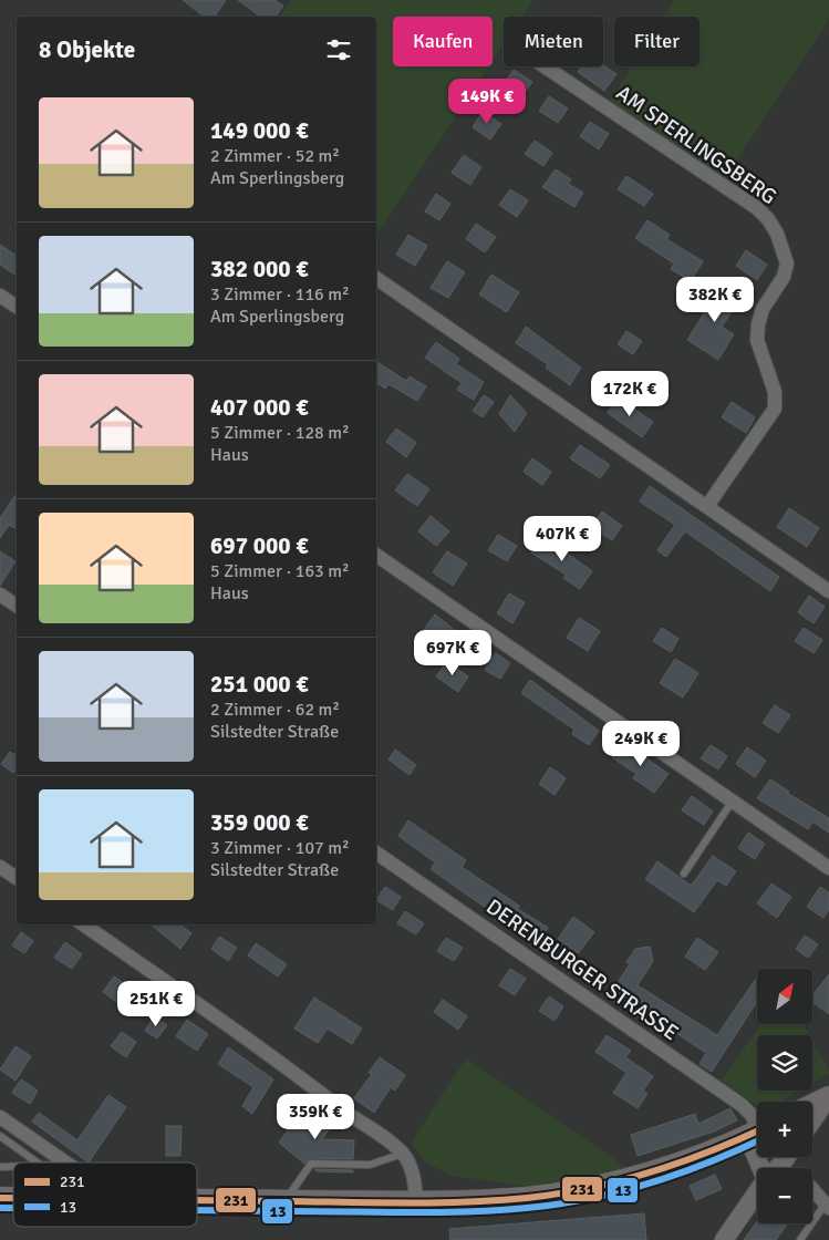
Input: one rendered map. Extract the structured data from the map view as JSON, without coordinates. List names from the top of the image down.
{
  "streets": {
    "street": ["AM SPERLINGSBERG", "DERENBURGER STRASSE"]
  },
  "lines": ["transit line 231", "transit line 13"],
  "legend": ["231", "13"],
  "north": "top right",
  "page": {
    "chip": ["Kaufen", "Mieten", "Filter"],
    "heading": "8 Objekte",
    "price": [
      "149K €",
      "382K €",
      "172K €",
      "407K €",
      "697K €",
      "249K €",
      "251K €",
      "359K €"
    ],
    "list": [
      {
        "name": "149 000 €",
        "note": "2 Zimmer · 52 m² · Am Sperlingsberg"
      },
      {
        "name": "382 000 €",
        "note": "3 Zimmer · 116 m² · Am Sperlingsberg"
      },
      {
        "name": "407 000 €",
        "note": "5 Zimmer · 128 m² · Haus"
      },
      {
        "name": "697 000 €",
        "note": "5 Zimmer · 163 m² · Haus"
      },
      {
        "name": "251 000 €",
        "note": "2 Zimmer · 62 m² · Silstedter Straße"
      },
      {
        "name": "359 000 €",
        "note": "3 Zimmer · 107 m² · Silstedter Straße"
      }
    ],
    "map_buttons": ["+", "−"]
  }
}
